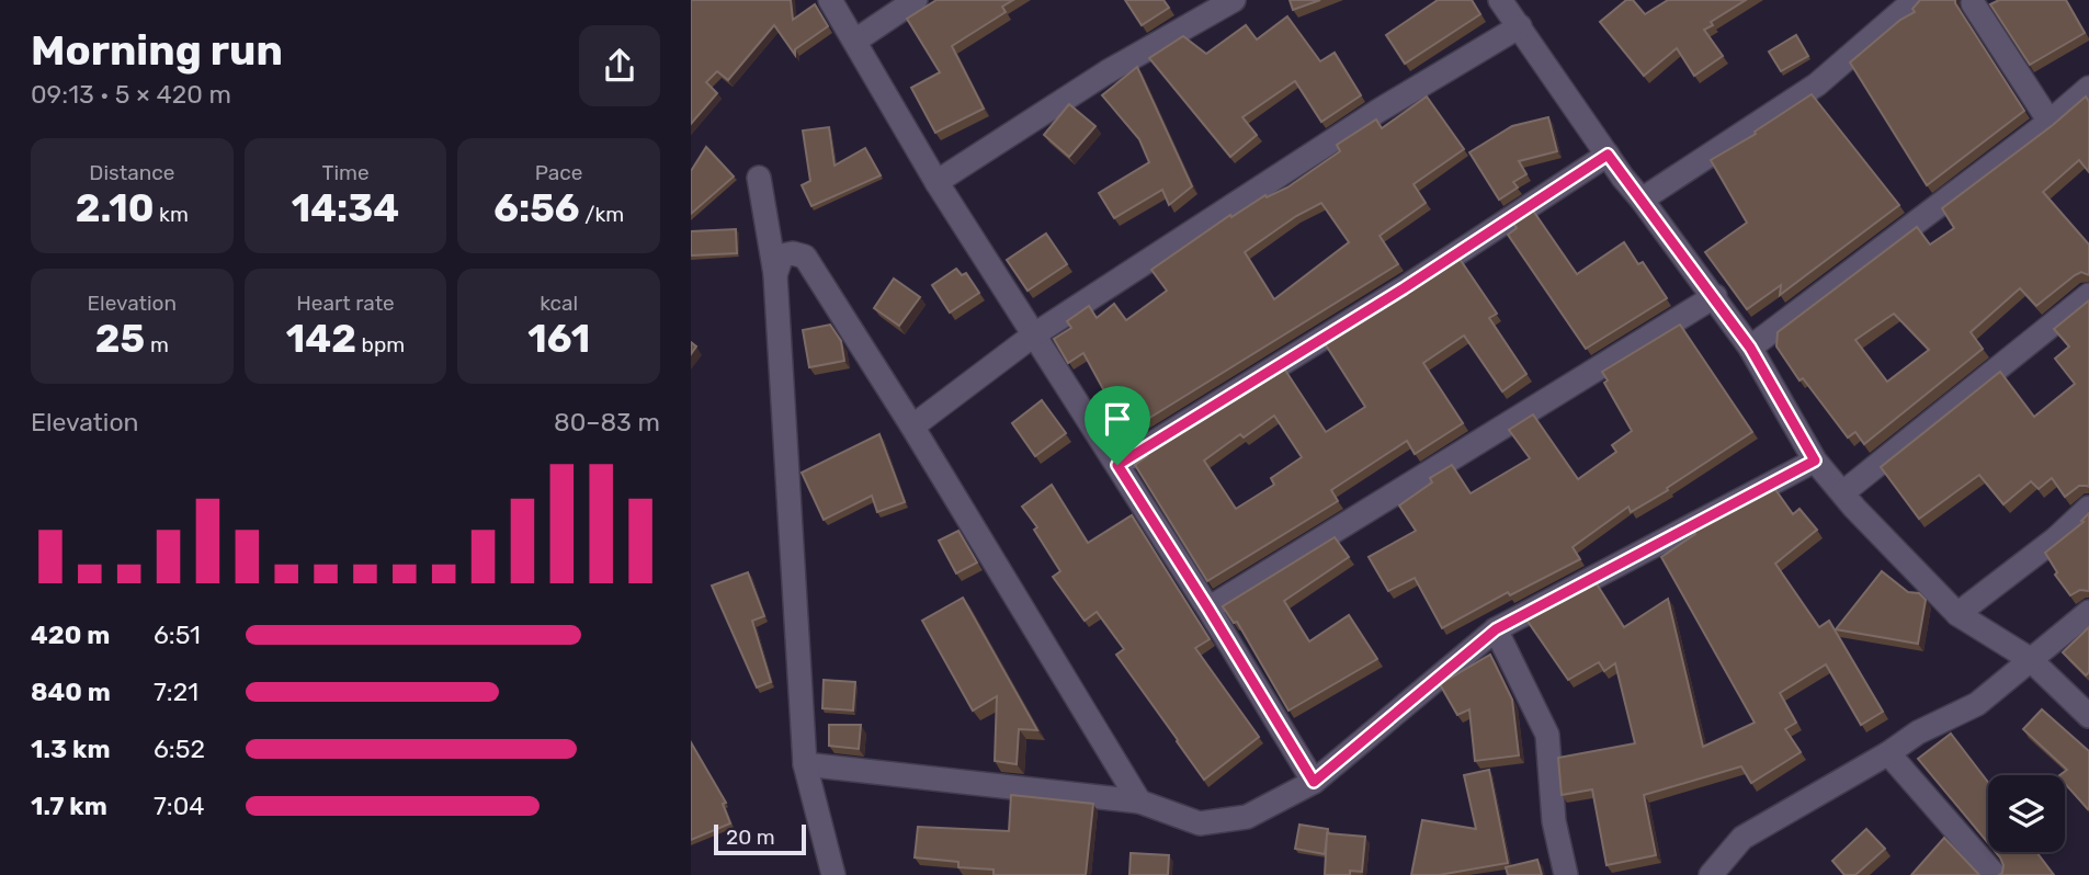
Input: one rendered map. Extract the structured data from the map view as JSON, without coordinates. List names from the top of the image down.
{
  "scale_bar": "20 m",
  "page": {
    "heading": ["Morning run", "09:13 · 5 × 420 m"],
    "stats": [
      ["Distance", "2.10 km"],
      ["Time", "14:34"],
      ["Pace", "6:56 /km"],
      ["Elevation", "25 m"],
      ["Heart rate", "142 bpm"],
      ["kcal", "161"]
    ],
    "chart": ["Elevation", "80–83 m"],
    "list": [
      {
        "name": "420 m",
        "note": "6:51"
      },
      {
        "name": "840 m",
        "note": "7:21"
      },
      {
        "name": "1.3 km",
        "note": "6:52"
      },
      {
        "name": "1.7 km",
        "note": "7:04"
      }
    ],
    "scale": "20 m"
  }
}
